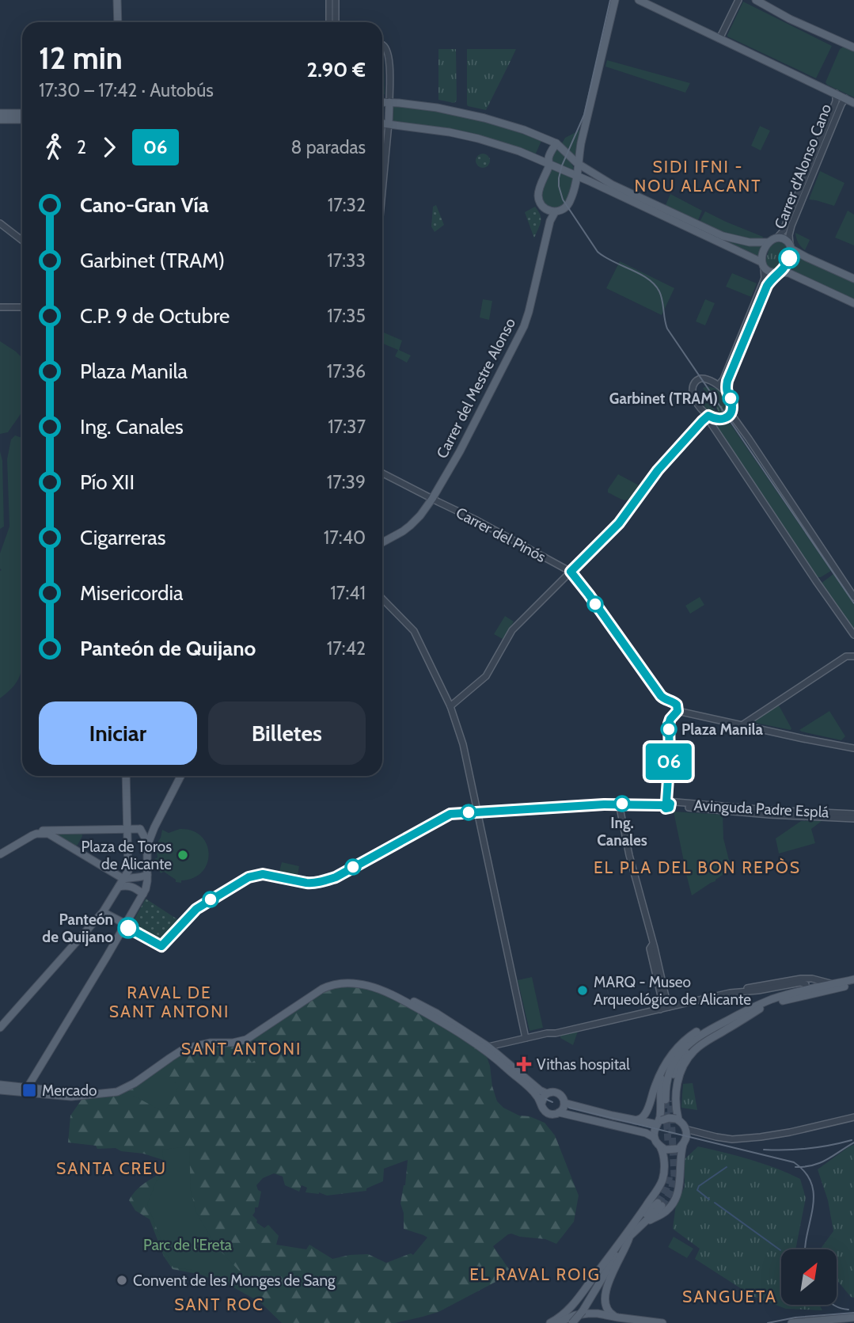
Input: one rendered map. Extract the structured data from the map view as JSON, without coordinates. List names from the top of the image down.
{
  "streets": {
    "main road": ["Carrer d'Alonso Cano", "Carrer del Mestre Alonso"],
    "street": ["Carrer del Pinós", "Avinguda Padre Esplá"]
  },
  "crossings": [
    ["Carrer del Mestre Alonso", "Carrer del Pinós"]
  ],
  "districts": [
    "SIDI IFNI - NOU ALACANT",
    "EL PLA DEL BON REPÒS",
    "RAVAL DE SANT ANTONI",
    "SANT ANTONI",
    "SANTA CREU",
    "EL RAVAL ROIG",
    "SANGUETA",
    "SANT ROC"
  ],
  "parks": ["Parc de l'Ereta"],
  "places": {
    "other": [
      "Garbinet (TRAM)",
      "Plaza Manila",
      "Ing. Canales",
      "Plaza de Toros de Alicante",
      "Panteón de Quijano",
      "MARQ - Museo Arqueológico de Alicante",
      "Convent de les Monges de Sang"
    ],
    "health": ["Vithas hospital"],
    "transit": ["Mercado"]
  },
  "lines": ["bus line 06"],
  "north": "top right",
  "page": {
    "on_map": "06",
    "heading": ["12 min", "17:30 – 17:42 · Autobús", "2.90 €"],
    "legs": ["2", "06", "8 paradas"],
    "list": [
      {
        "name": "Cano-Gran Vía",
        "value": "17:32"
      },
      {
        "name": "Garbinet (TRAM)",
        "value": "17:33"
      },
      {
        "name": "C.P. 9 de Octubre",
        "value": "17:35"
      },
      {
        "name": "Plaza Manila",
        "value": "17:36"
      },
      {
        "name": "Ing. Canales",
        "value": "17:37"
      },
      {
        "name": "Pío XII",
        "value": "17:39"
      },
      {
        "name": "Cigarreras",
        "value": "17:40"
      },
      {
        "name": "Misericordia",
        "value": "17:41"
      },
      {
        "name": "Panteón de Quijano",
        "value": "17:42"
      }
    ],
    "buttons": ["Iniciar", "Billetes"]
  }
}
